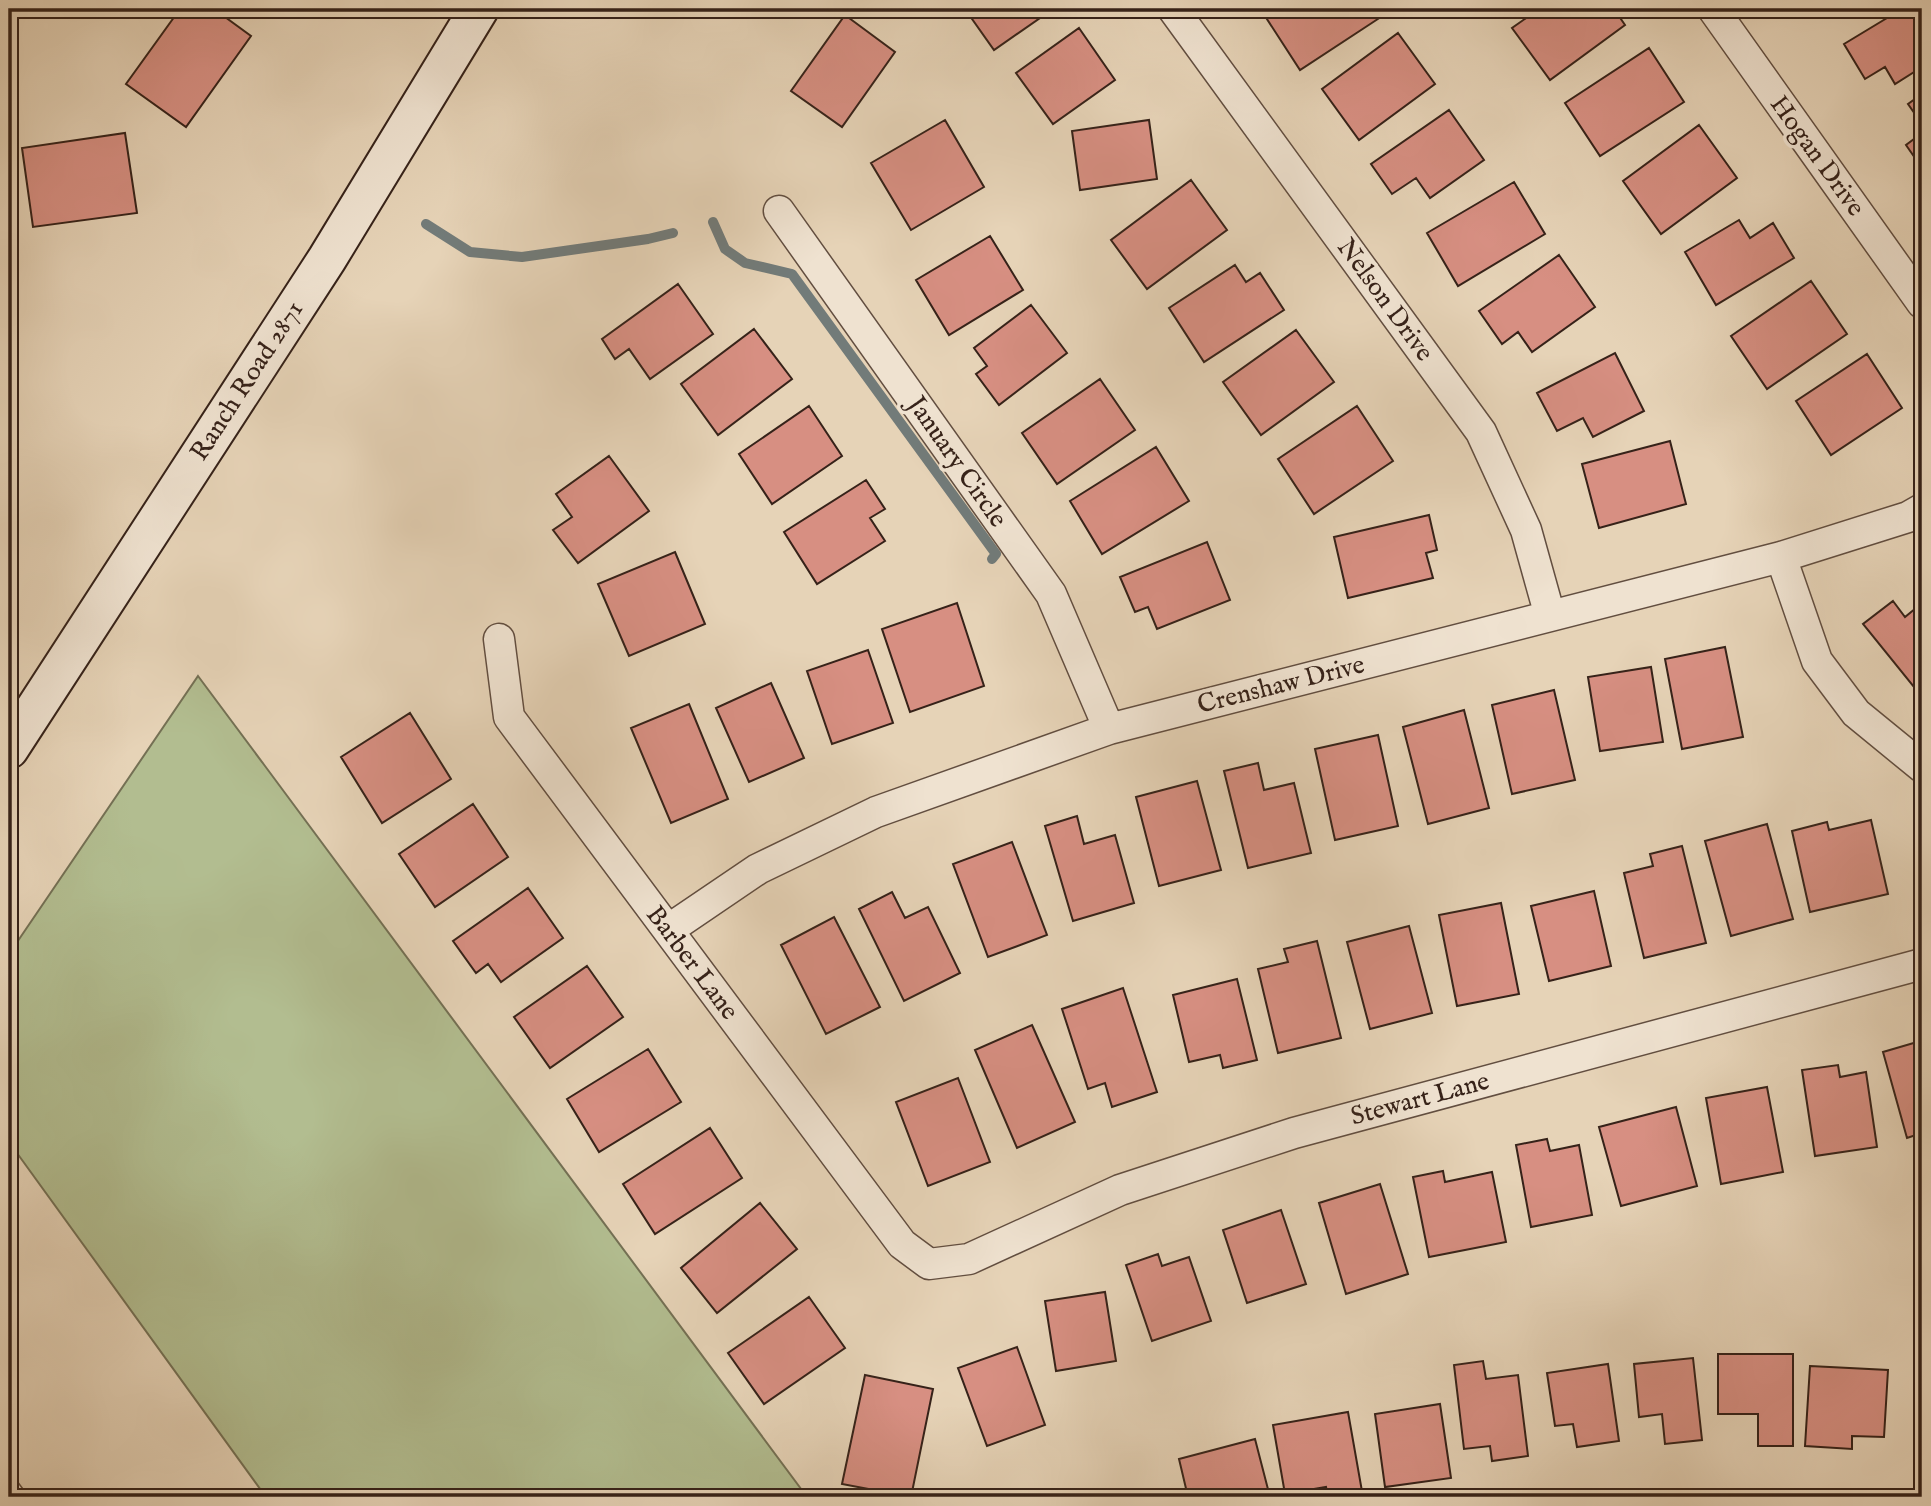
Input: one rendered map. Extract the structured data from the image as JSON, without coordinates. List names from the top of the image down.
{
  "streets": {
    "main road": ["Ranch Road 2871"],
    "street": [
      "Hogan Drive",
      "Nelson Drive",
      "January Circle",
      "Crenshaw Drive",
      "Barber Lane",
      "Stewart Lane"
    ]
  },
  "crossings": [
    ["Nelson Drive", "Crenshaw Drive"],
    ["January Circle", "Crenshaw Drive"],
    ["Crenshaw Drive", "Barber Lane"],
    ["Barber Lane", "Stewart Lane"]
  ]
}
